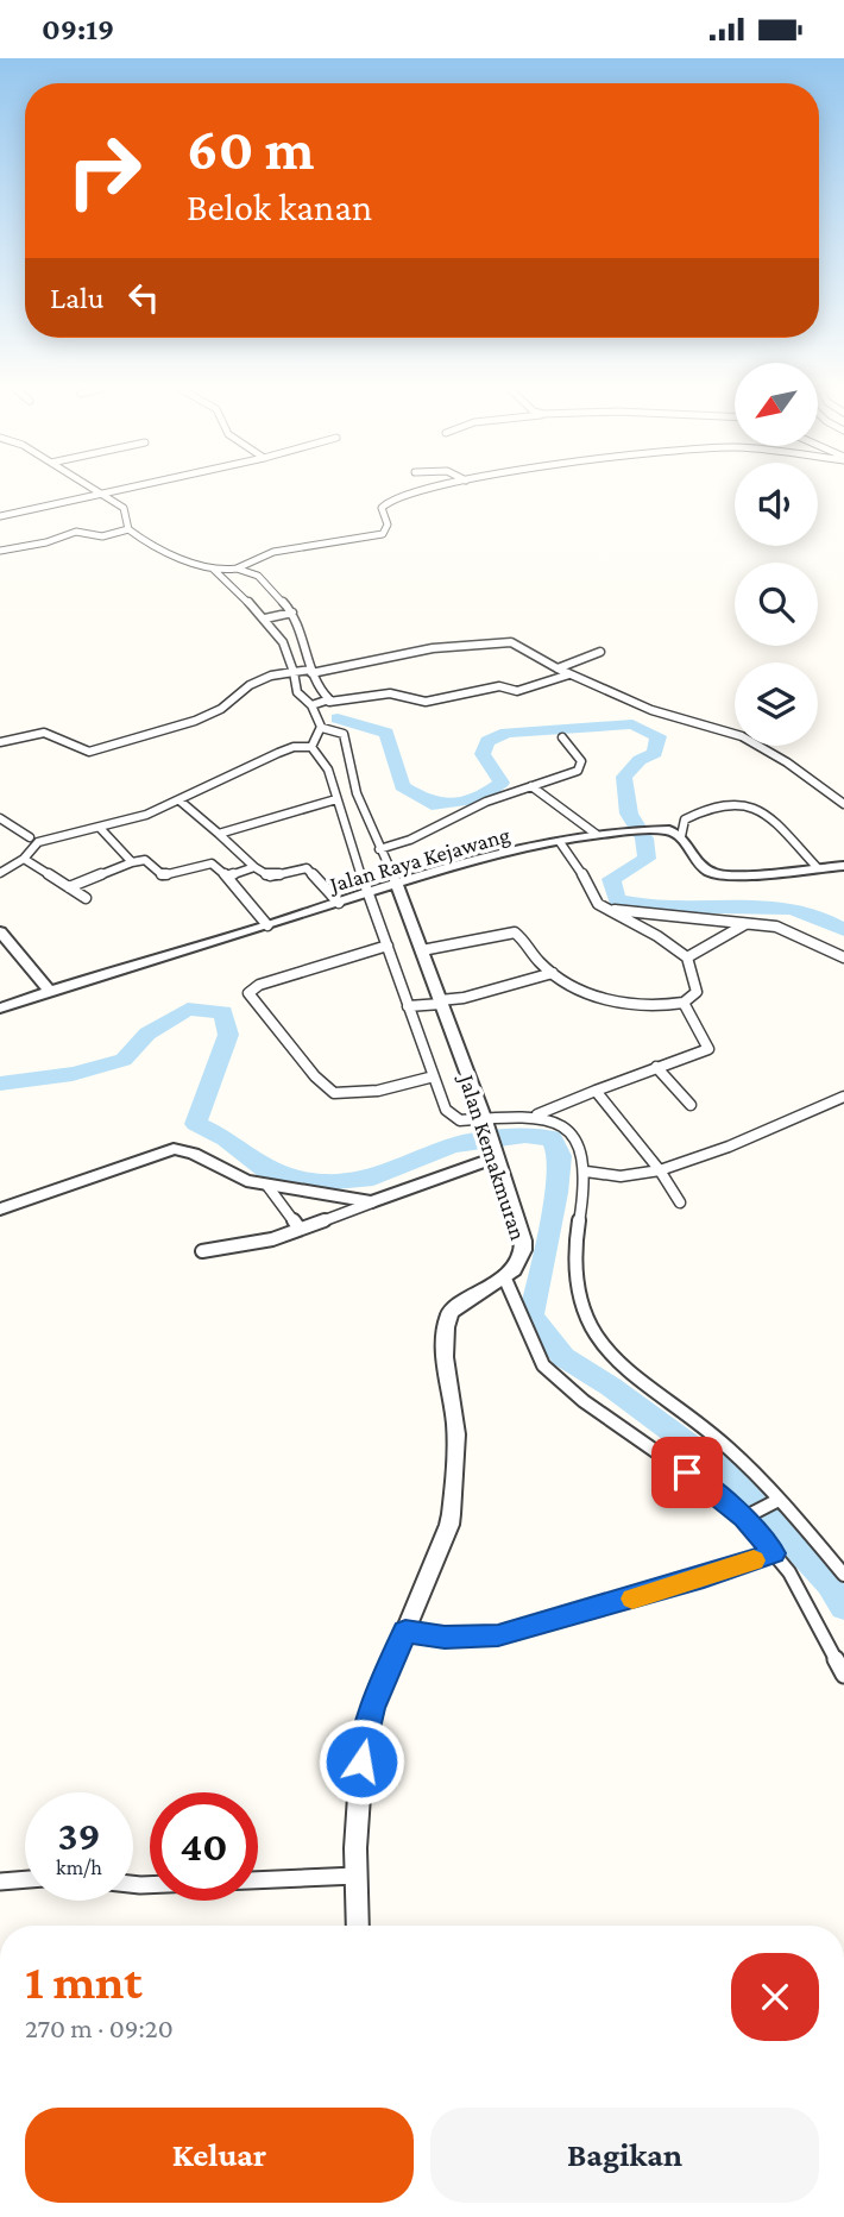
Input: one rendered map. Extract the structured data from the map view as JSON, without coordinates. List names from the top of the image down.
{
  "streets": {
    "street": ["Jalan Raya Kejawang", "Jalan Kemakmuran"]
  },
  "crossings": [
    ["Jalan Raya Kejawang", "Jalan Kemakmuran"]
  ],
  "north": "bottom left",
  "page": {
    "status": "09:19",
    "turn": ["60 m", "Belok kanan"],
    "then": "Lalu",
    "speed": "39 km/h",
    "limit": "40",
    "heading": ["1 mnt", "270 m · 09:20"],
    "buttons": ["Keluar", "Bagikan"]
  }
}
